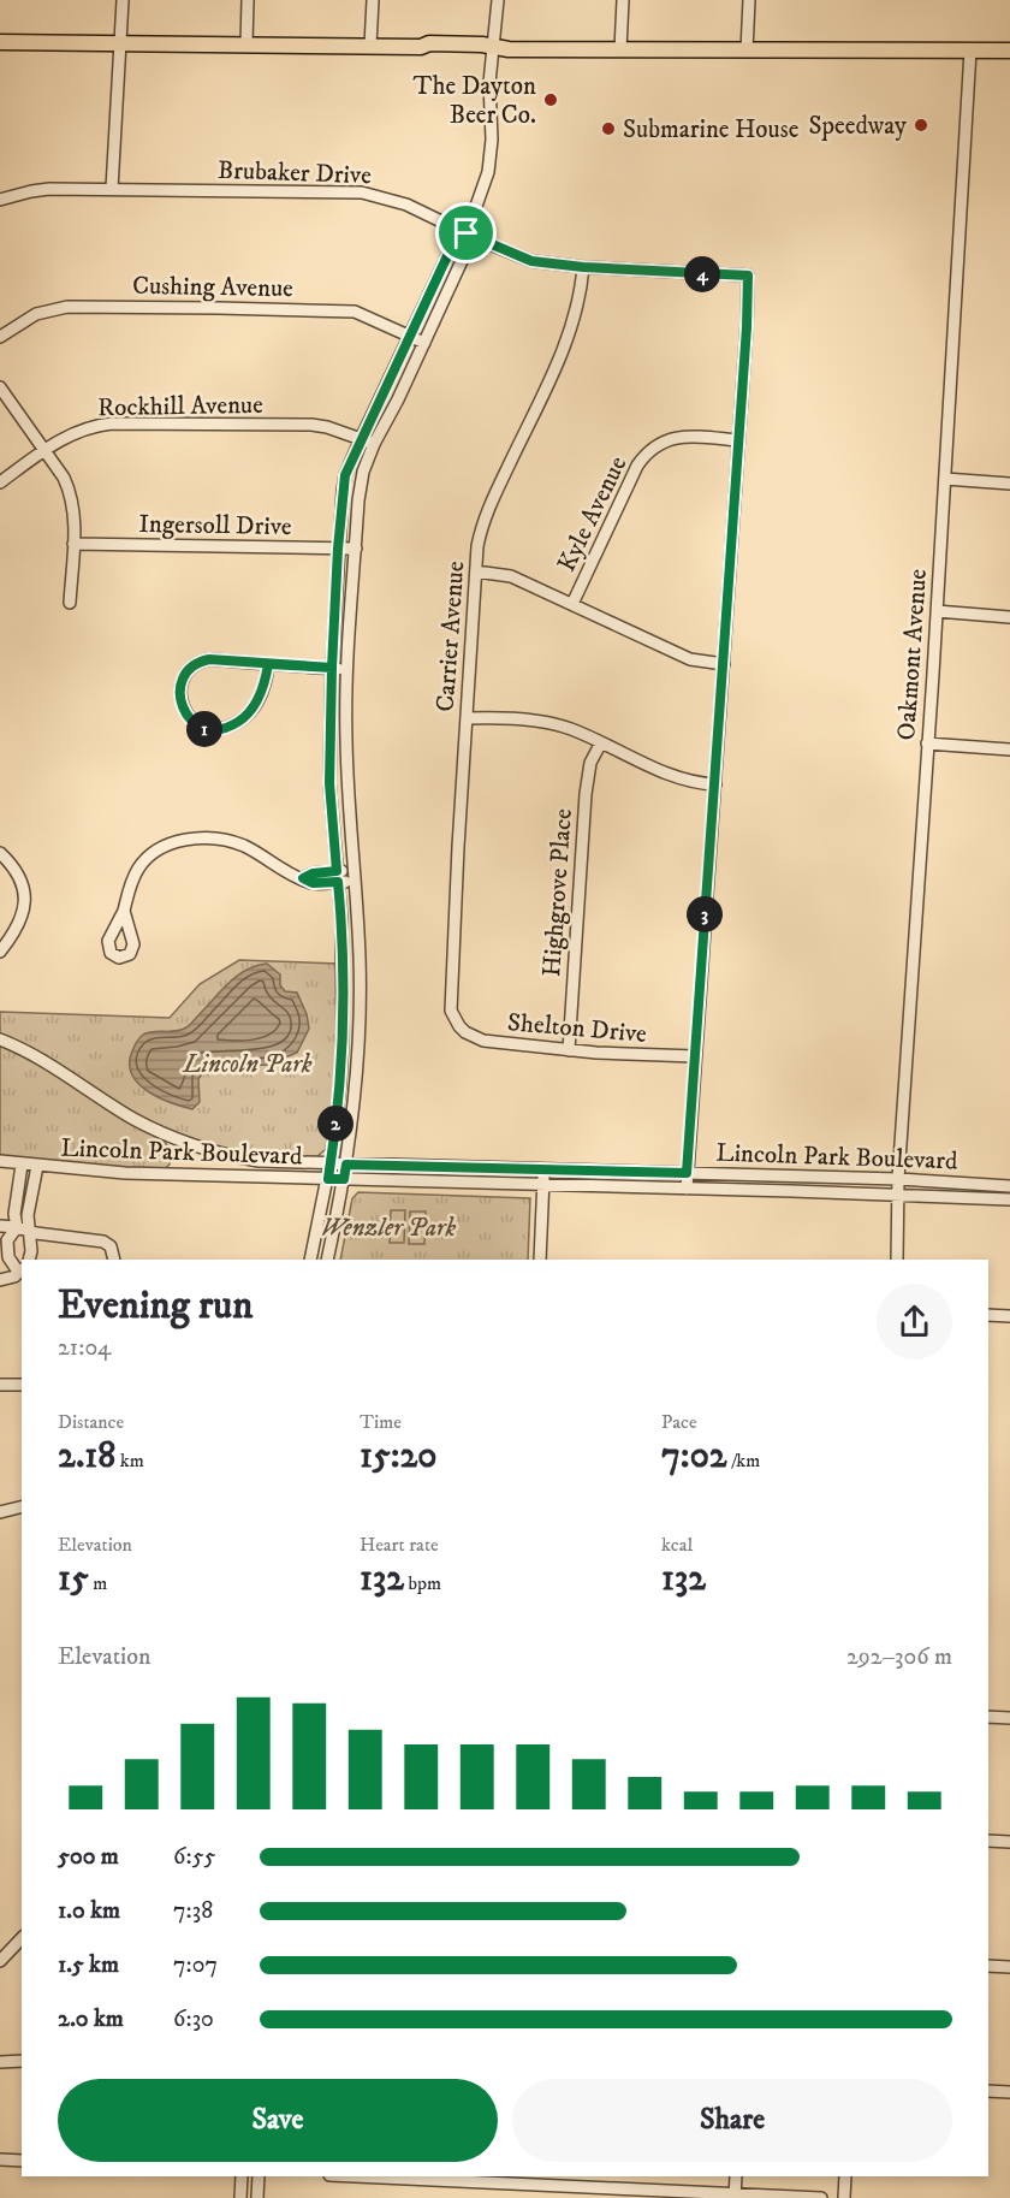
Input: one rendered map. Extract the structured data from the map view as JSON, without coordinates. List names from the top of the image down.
{
  "streets": {
    "street": [
      "Brubaker Drive",
      "Cushing Avenue",
      "Rockhill Avenue",
      "Kyle Avenue",
      "Ingersoll Drive",
      "Carrier Avenue",
      "Oakmont Avenue",
      "Highgrove Place",
      "Shelton Drive",
      "Lincoln Park Boulevard"
    ]
  },
  "crossings": [
    ["Brubaker Drive", "Kyle Avenue"],
    ["Brubaker Drive", "Carrier Avenue"],
    ["Carrier Avenue", "Shelton Drive"],
    ["Oakmont Avenue", "Lincoln Park Boulevard"],
    ["Highgrove Place", "Shelton Drive"]
  ],
  "parks": ["Lincoln Park", "Wenzler Park"],
  "places": ["The Dayton Beer Co.", "Speedway", "Submarine House"],
  "page": {
    "pins": [
      "4",
      "1",
      "3",
      "2"
    ],
    "heading": ["Evening run", "21:04"],
    "stats": [
      ["Distance", "2.18 km"],
      ["Time", "15:20"],
      ["Pace", "7:02 /km"],
      ["Elevation", "15 m"],
      ["Heart rate", "132 bpm"],
      ["kcal", "132"]
    ],
    "chart": ["Elevation", "292–306 m"],
    "list": [
      {
        "name": "500 m",
        "note": "6:55"
      },
      {
        "name": "1.0 km",
        "note": "7:38"
      },
      {
        "name": "1.5 km",
        "note": "7:07"
      },
      {
        "name": "2.0 km",
        "note": "6:30"
      }
    ],
    "buttons": ["Save", "Share"]
  }
}
